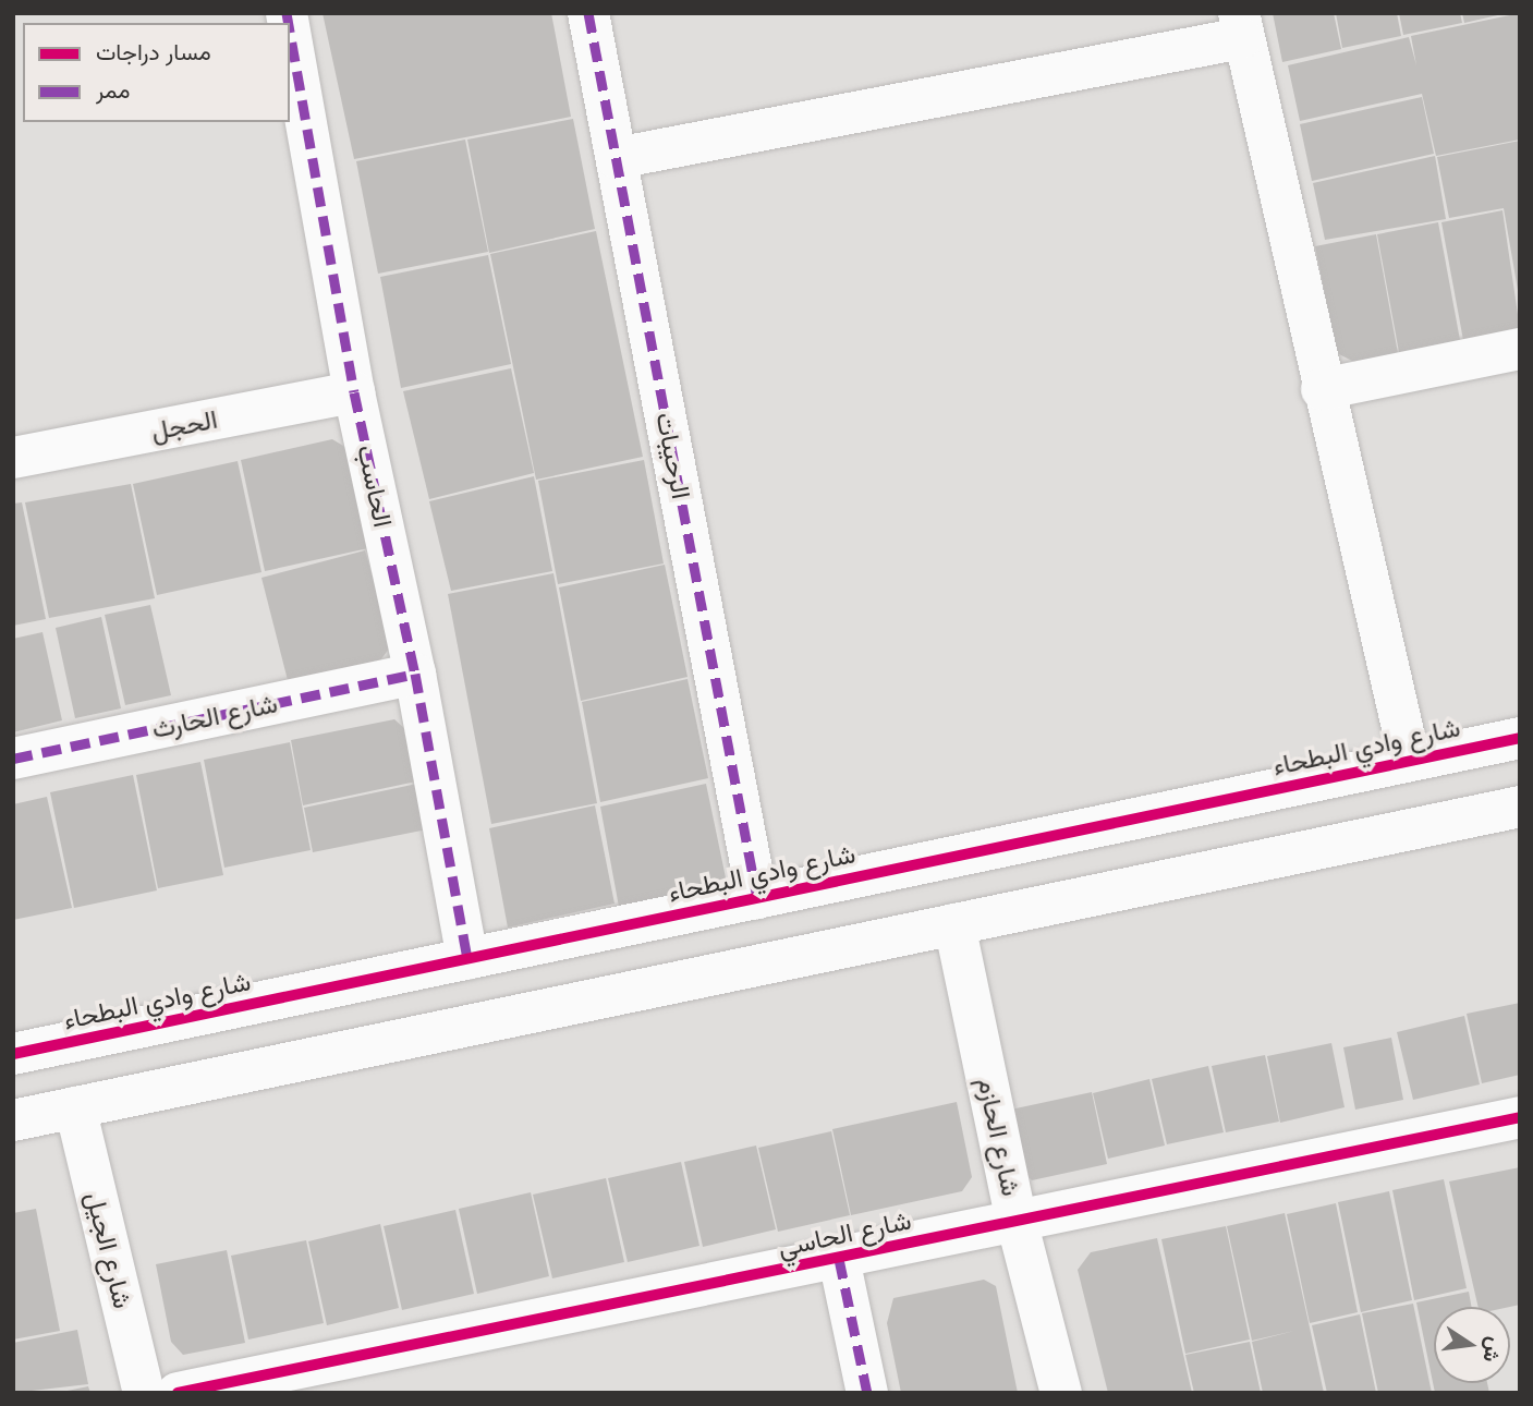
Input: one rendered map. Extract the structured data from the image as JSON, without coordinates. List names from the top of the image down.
{
  "streets": {
    "street": [
      "الحجل",
      "الرحيبات",
      "الحاسب",
      "شارع الحارث",
      "شارع وادي البطحاء",
      "شارع الحازم",
      "شارع الحاسي",
      "شارع الجيل"
    ]
  },
  "crossings": [
    ["الحجل", "الحاسب"],
    ["الرحيبات", "شارع وادي البطحاء"],
    ["الحاسب", "شارع الحارث"],
    ["الحاسب", "شارع وادي البطحاء"],
    ["شارع الحازم", "شارع الحاسي"]
  ],
  "legend": ["مسار دراجات", "ممر"],
  "north": "right"
}
